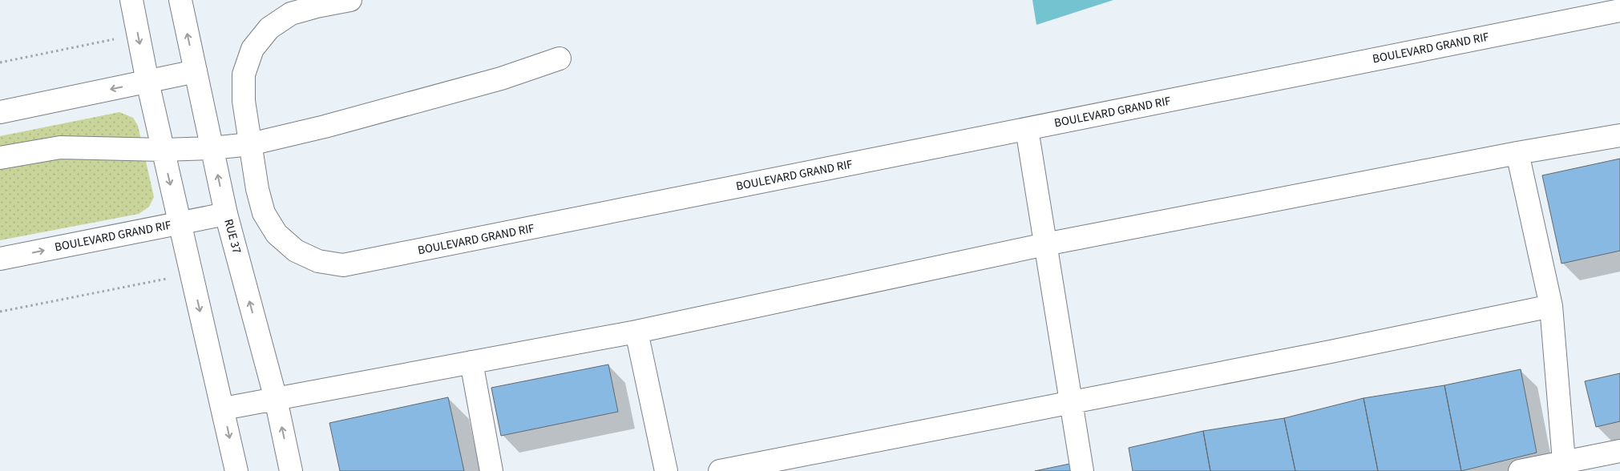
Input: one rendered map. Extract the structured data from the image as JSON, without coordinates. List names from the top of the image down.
{
  "streets": {
    "street": ["BOULEVARD GRAND RIF", "RUE 37"]
  },
  "crossings": [
    ["BOULEVARD GRAND RIF", "RUE 37"]
  ]
}
